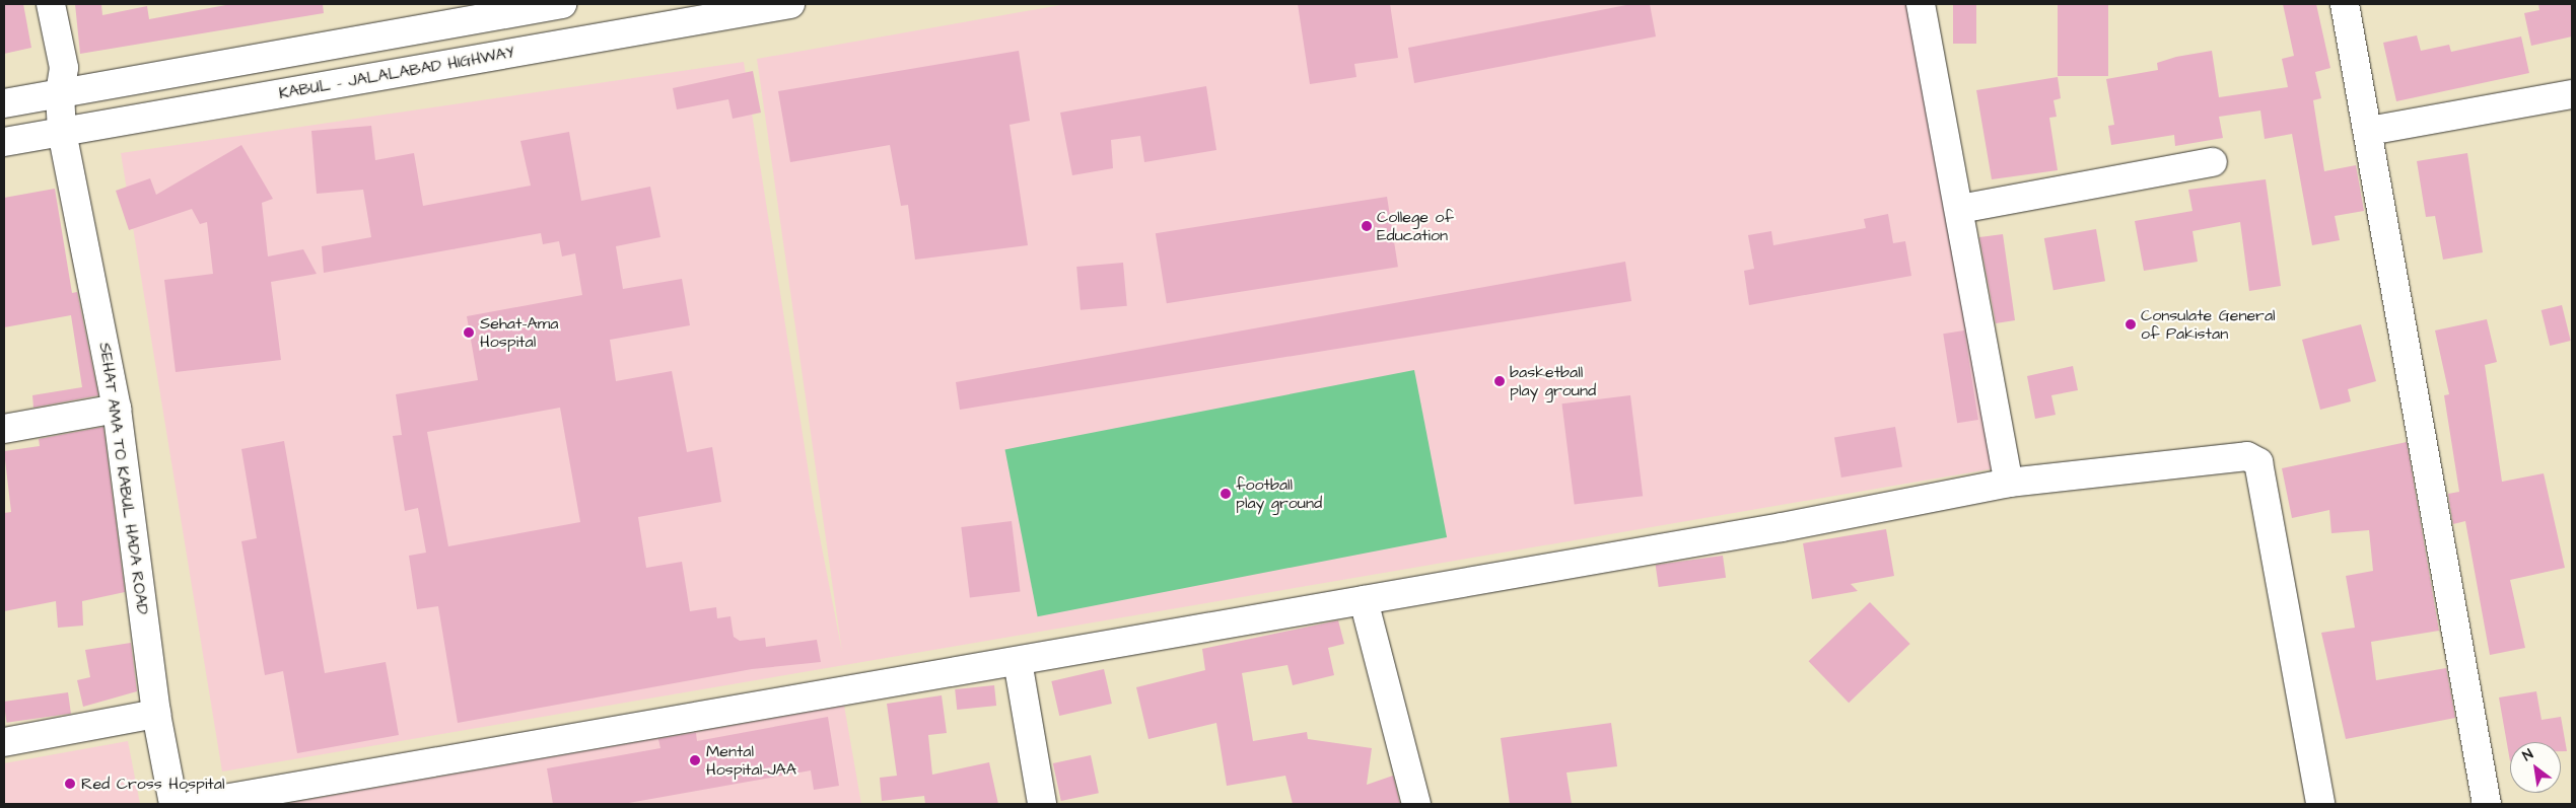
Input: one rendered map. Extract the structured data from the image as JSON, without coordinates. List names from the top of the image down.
{
  "streets": {
    "main road": ["KABUL - JALALABAD HIGHWAY", "SEHAT AMA TO KABUL HADA ROAD"]
  },
  "crossings": [
    ["KABUL - JALALABAD HIGHWAY", "SEHAT AMA TO KABUL HADA ROAD"]
  ],
  "places": [
    "College of Education",
    "Consulate General of Pakistan",
    "Sehat-Ama Hospital",
    "basketball play ground",
    "football play ground",
    "Mental Hospital-JAA",
    "Red Cross Hospital"
  ],
  "north": "top left"
}
